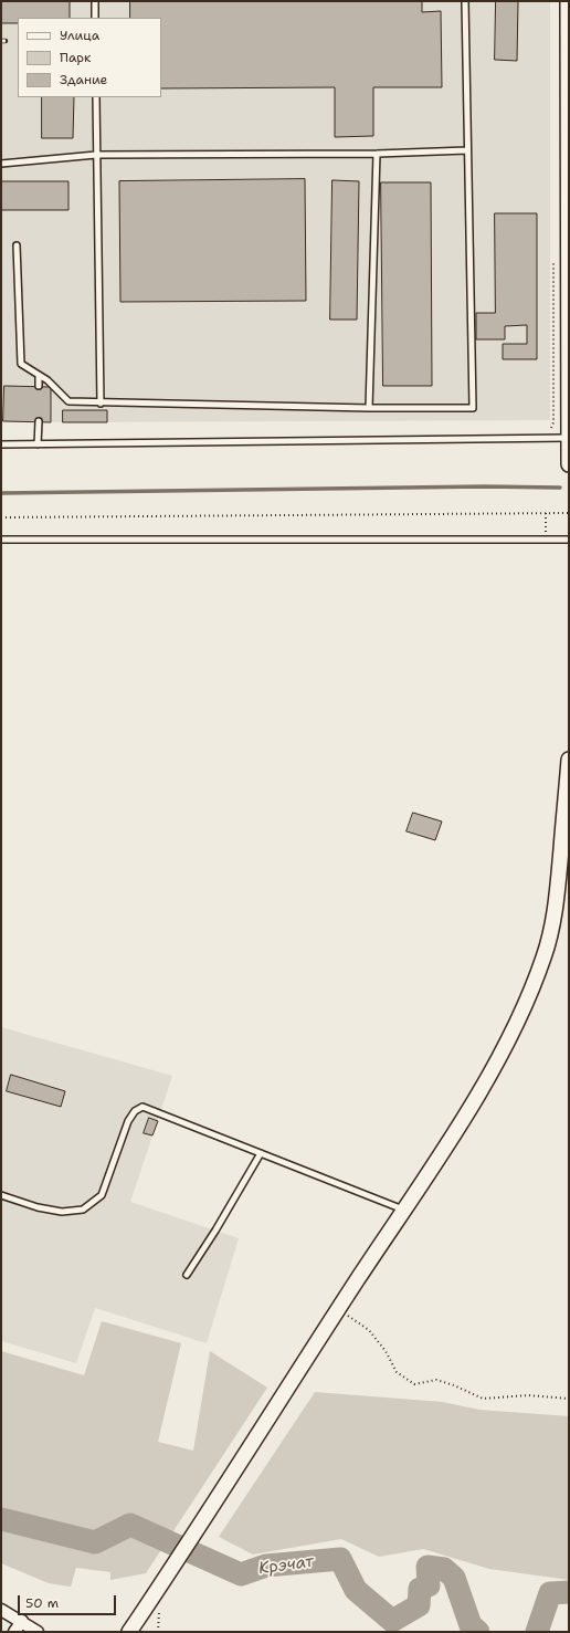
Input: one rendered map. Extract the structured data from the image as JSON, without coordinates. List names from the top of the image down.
{
  "water": ["Крэчат"],
  "legend": ["Улица", "Парк", "Здание"],
  "scale_bar": "50 m"
}
